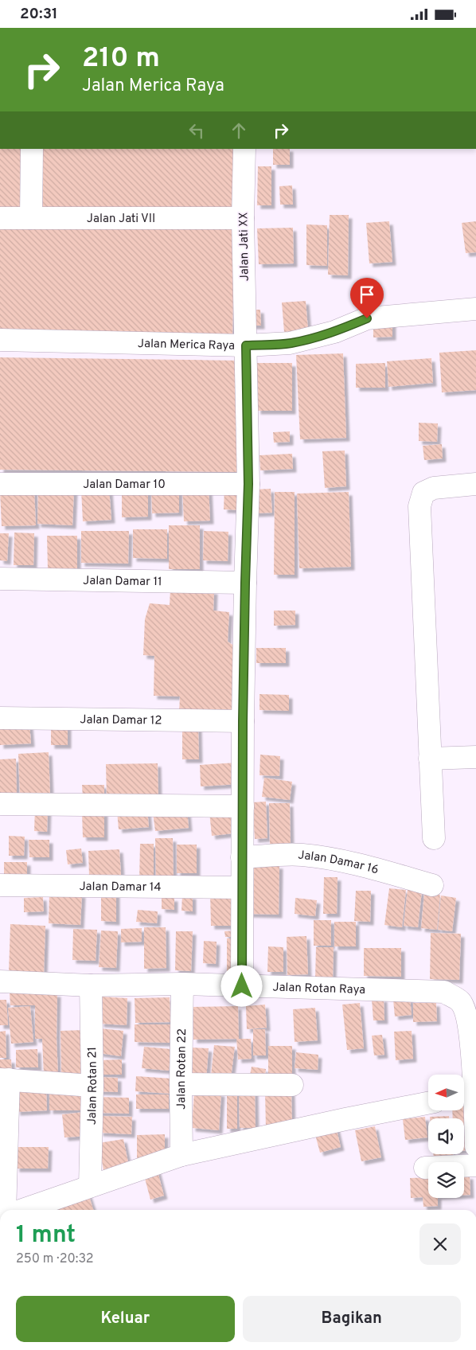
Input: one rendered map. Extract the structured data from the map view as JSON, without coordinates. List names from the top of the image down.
{
  "streets": {
    "street": [
      "Jalan Jati VII",
      "Jalan Jati XX",
      "Jalan Merica Raya",
      "Jalan Damar 10",
      "Jalan Damar 11",
      "Jalan Damar 12",
      "Jalan Damar 16",
      "Jalan Damar 14",
      "Jalan Rotan Raya",
      "Jalan Rotan 22",
      "Jalan Rotan 21"
    ]
  },
  "crossings": [
    ["Jalan Jati VII", "Jalan Jati XX"],
    ["Jalan Jati XX", "Jalan Merica Raya"],
    ["Jalan Jati XX", "Jalan Damar 10"],
    ["Jalan Jati XX", "Jalan Damar 11"],
    ["Jalan Jati XX", "Jalan Damar 12"],
    ["Jalan Jati XX", "Jalan Damar 16"],
    ["Jalan Jati XX", "Jalan Damar 14"],
    ["Jalan Jati XX", "Jalan Rotan Raya"],
    ["Jalan Rotan Raya", "Jalan Rotan 22"],
    ["Jalan Rotan Raya", "Jalan Rotan 21"]
  ],
  "north": "left",
  "page": {
    "status": "20:31",
    "turn": ["210 m", "Jalan Merica Raya"],
    "heading": ["1 mnt", "250 m · 20:32"],
    "buttons": ["Keluar", "Bagikan"]
  }
}
